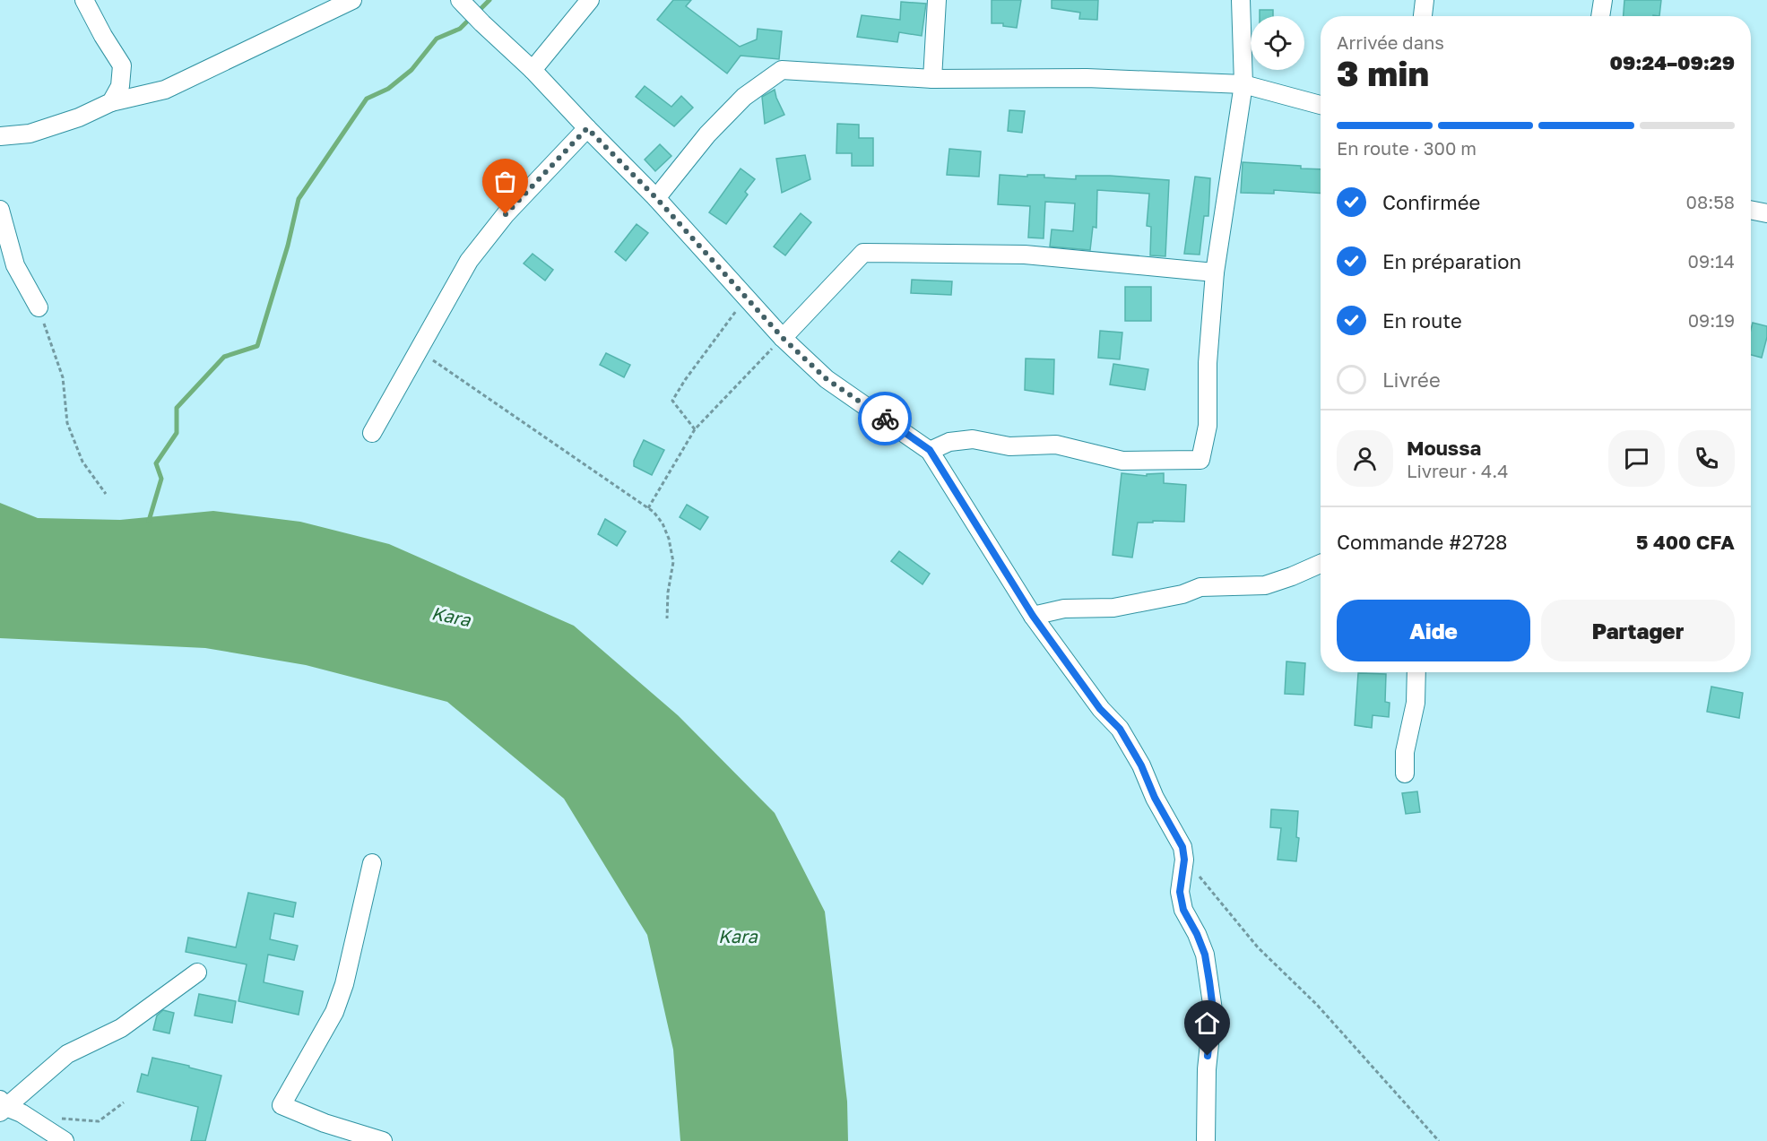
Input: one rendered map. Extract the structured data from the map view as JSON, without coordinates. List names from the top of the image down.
{
  "water": ["Kara"],
  "page": {
    "heading": ["3 min", "Arrivée dans", "09:24–09:29"],
    "panel": [
      "Moussa",
      "Livreur · 4.4",
      "Commande #2728",
      "5 400 CFA"
    ],
    "bar": "En route · 300 m",
    "list": [
      ["Confirmée", "08:58"],
      ["En préparation", "09:14"],
      ["En route", "09:19"],
      "Livrée"
    ],
    "buttons": ["Aide", "Partager"]
  }
}
